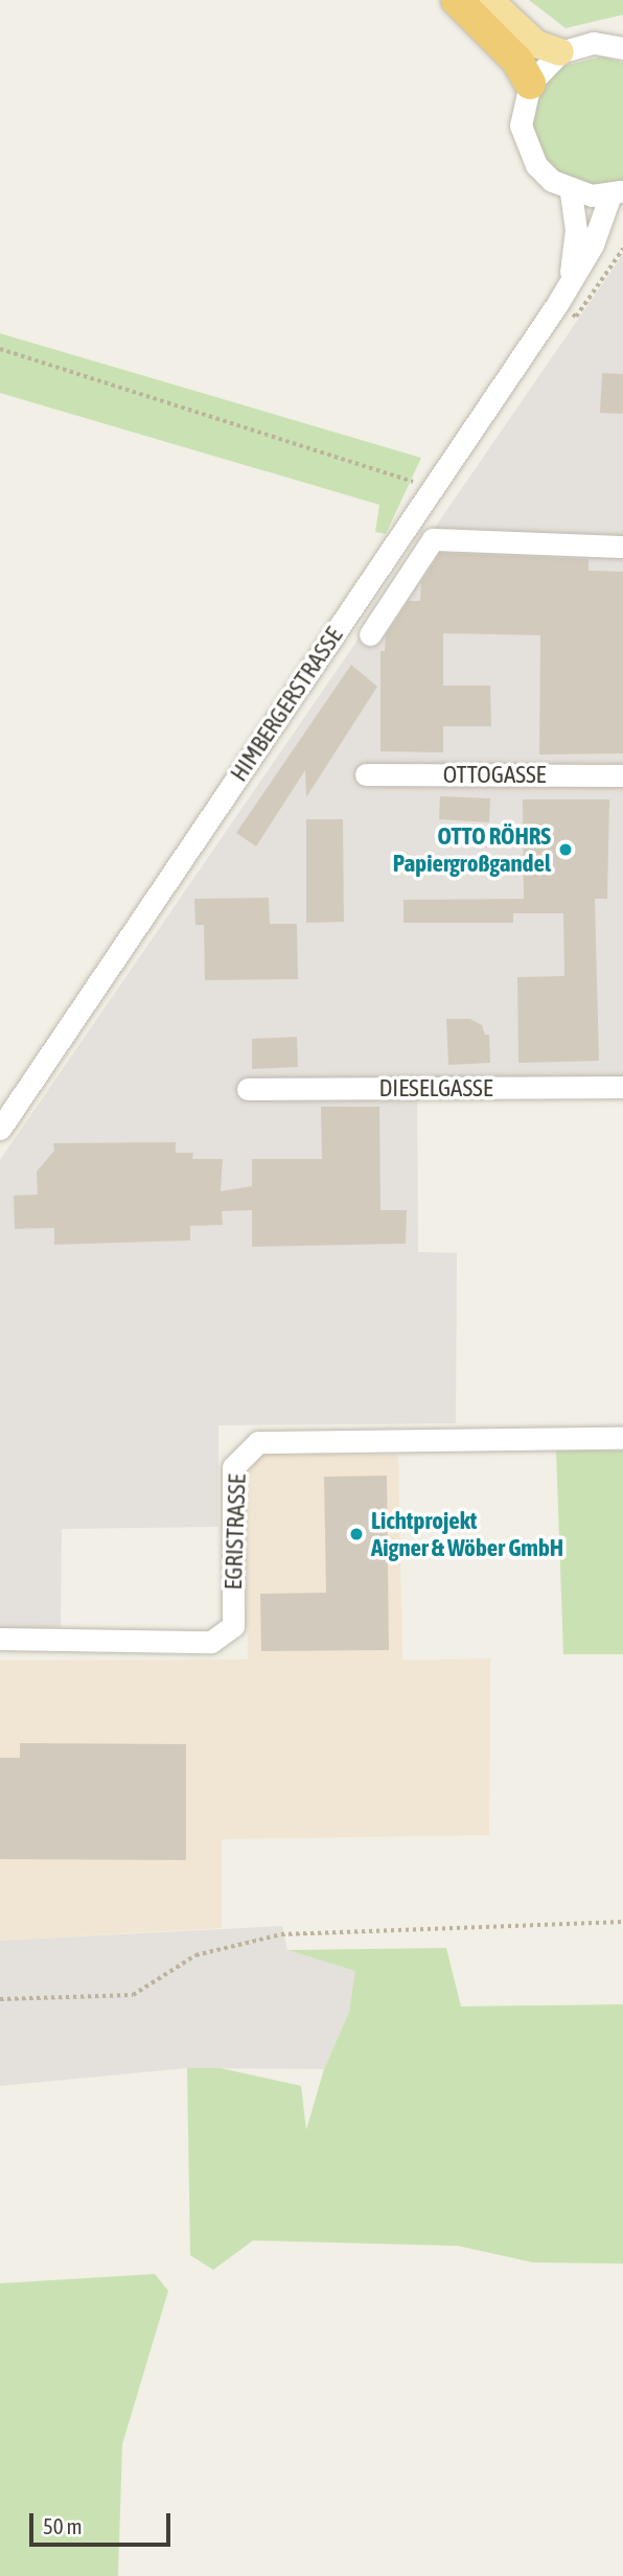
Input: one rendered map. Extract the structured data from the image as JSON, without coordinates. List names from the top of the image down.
{
  "streets": {
    "street": [
      "HIMBERGERSTRASSE",
      "OTTOGASSE",
      "DIESELGASSE",
      "EGRISTRASSE"
    ]
  },
  "places": ["OTTO RÖHRS Papiergroßgandel", "Lichtprojekt Aigner & Wöber GmbH"],
  "scale_bar": "50 m"
}
